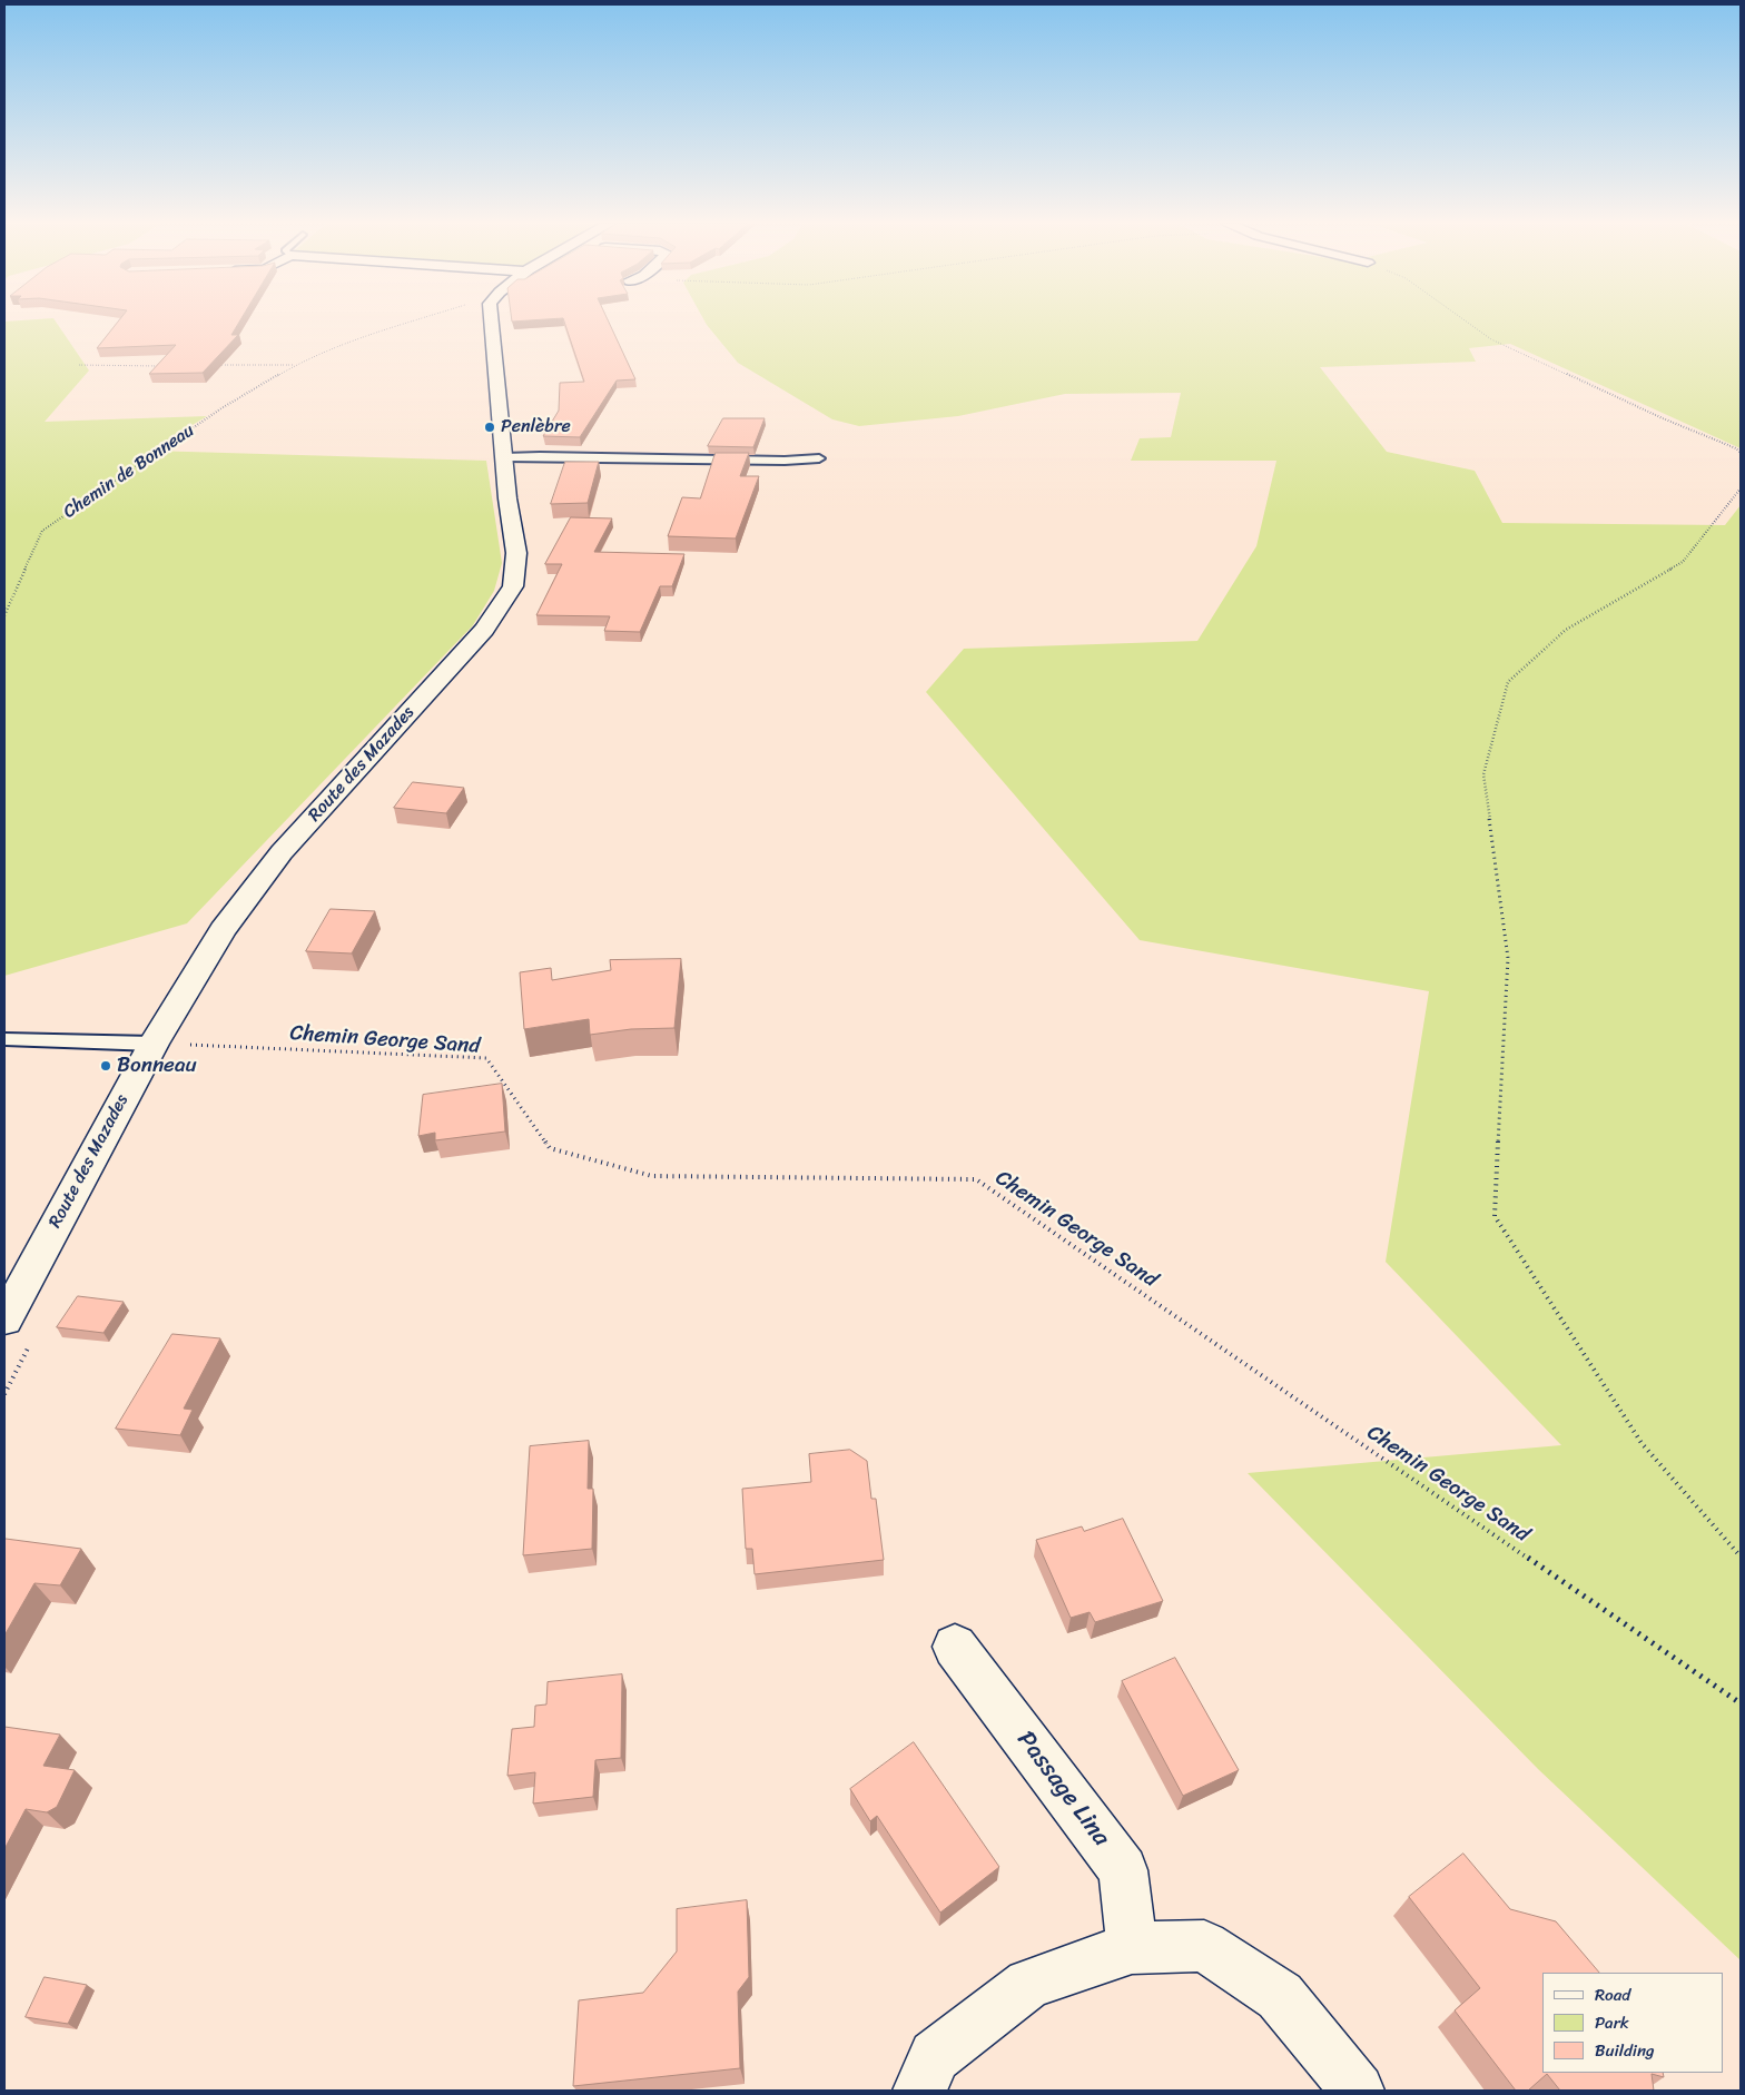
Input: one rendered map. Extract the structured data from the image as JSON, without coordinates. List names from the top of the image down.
{
  "streets": {
    "street": ["Route des Mazades", "Passage Lina"],
    "path": ["Chemin de Bonneau", "Chemin George Sand"]
  },
  "crossings": [
    ["Route des Mazades", "Chemin George Sand"]
  ],
  "places": ["Penlèbre", "Bonneau"],
  "legend": ["Road", "Park", "Building"]
}
